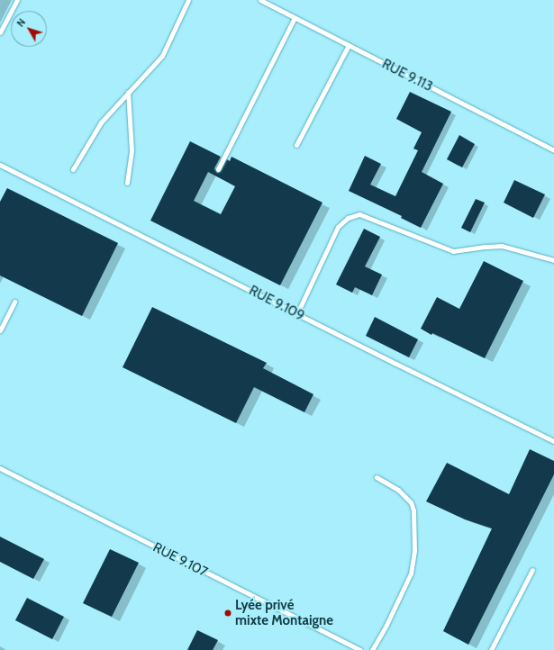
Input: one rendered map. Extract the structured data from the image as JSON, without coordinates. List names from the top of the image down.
{
  "streets": {
    "lane": ["RUE 9.113", "RUE 9.109", "RUE 9.107"]
  },
  "places": ["Lyée privé mixte Montaigne"],
  "north": "top left"
}
